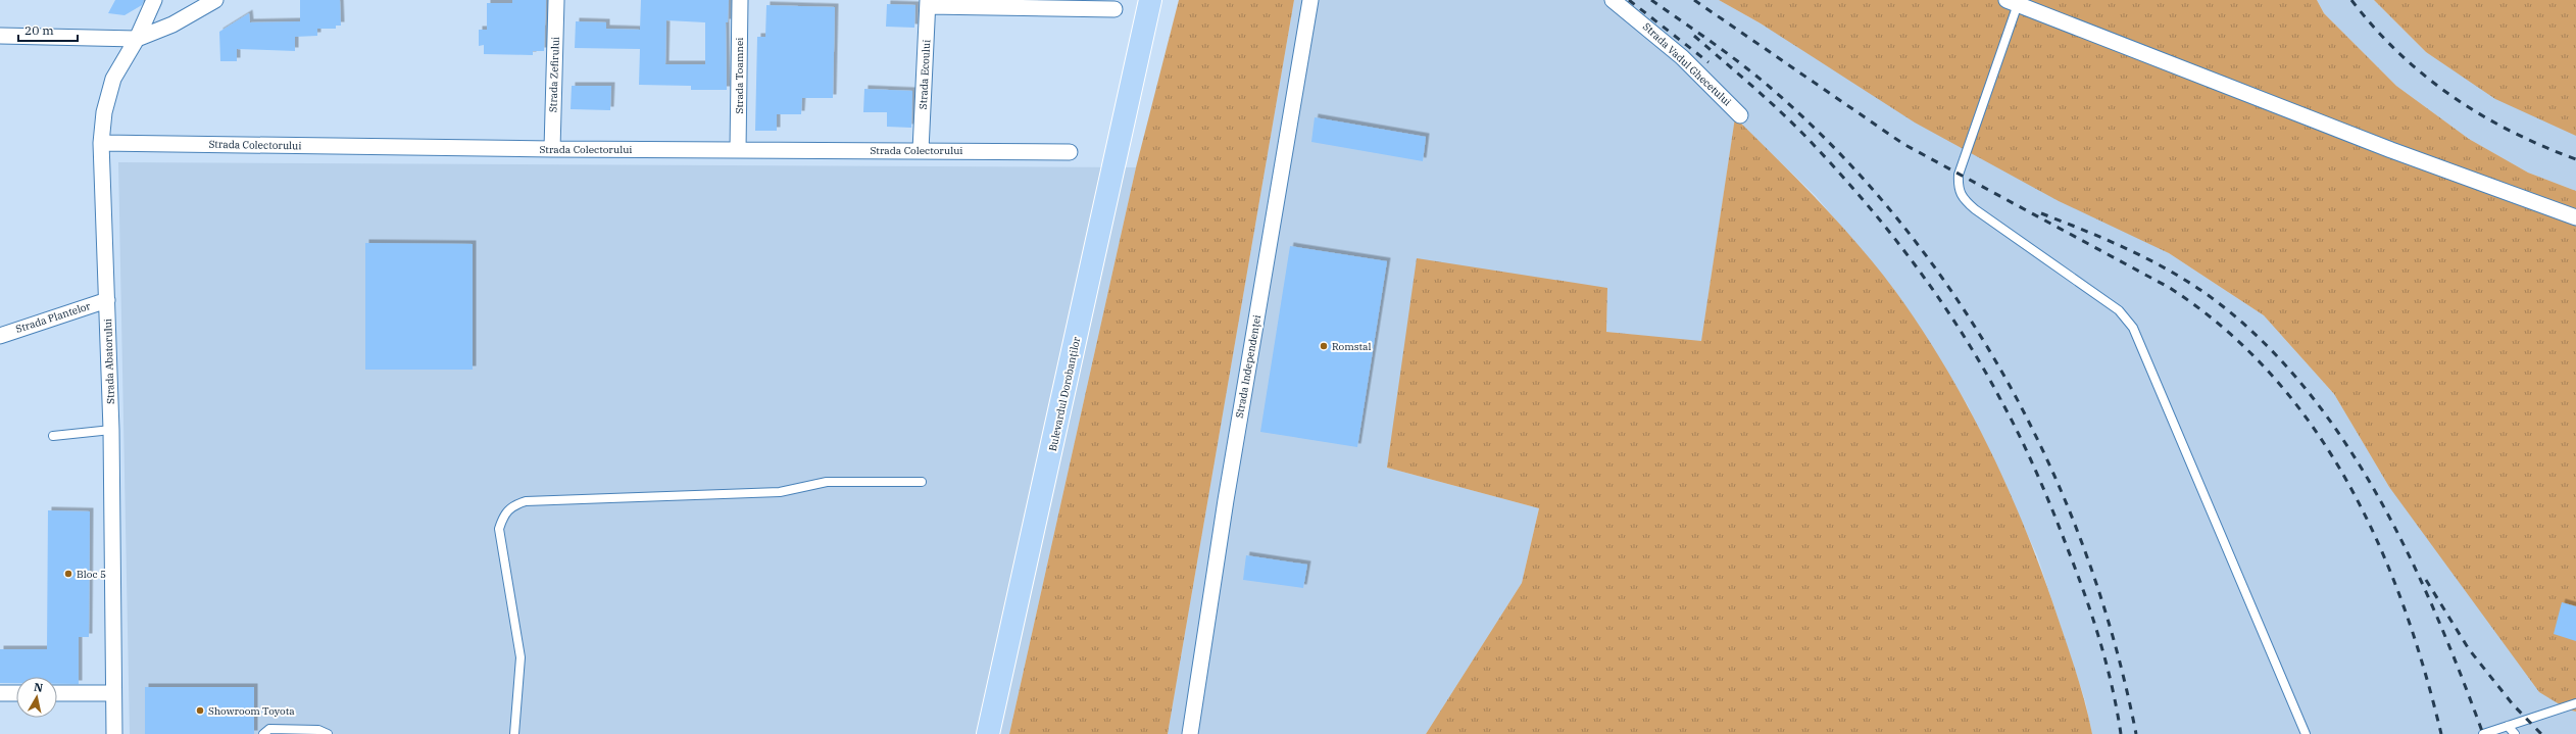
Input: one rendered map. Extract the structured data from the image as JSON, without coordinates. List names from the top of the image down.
{
  "streets": {
    "main road": ["Bulevardul Dorobanților"],
    "street": [
      "Strada Vadul Ghecetului",
      "Strada Zefirului",
      "Strada Ecoului",
      "Strada Toamnei",
      "Strada Colectorului",
      "Strada Plantelor",
      "Strada Abatorului",
      "Strada Independenței"
    ]
  },
  "crossings": [
    ["Strada Zefirului", "Strada Colectorului"],
    ["Strada Ecoului", "Strada Colectorului"],
    ["Strada Toamnei", "Strada Colectorului"],
    ["Strada Colectorului", "Strada Abatorului"],
    ["Strada Plantelor", "Strada Abatorului"]
  ],
  "places": ["Romstal", "Bloc 5", "Showroom Toyota"],
  "scale_bar": "20 m",
  "north": "top"
}
